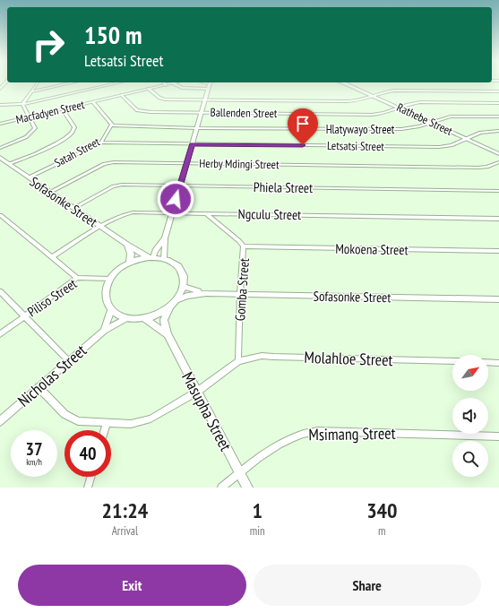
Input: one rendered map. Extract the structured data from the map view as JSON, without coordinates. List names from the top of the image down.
{
  "streets": {
    "main road": ["Sofasonke Street", "Masupha Street"],
    "street": [
      "Macfadyen Street",
      "Ballenden Street",
      "Rathebe Street",
      "Hlatywayo Street",
      "Letsatsi Street",
      "Satah Street",
      "Herby Mdingi Street",
      "Phiela Street",
      "Ngculu Street",
      "Mokoena Street",
      "Gomba Street",
      "Piliso Street",
      "Molahloe Street",
      "Nicholas Street",
      "Msimang Street"
    ]
  },
  "crossings": [
    ["Macfadyen Street", "Ballenden Street"],
    ["Macfadyen Street", "Satah Street"],
    ["Ballenden Street", "Rathebe Street"],
    ["Rathebe Street", "Hlatywayo Street"],
    ["Rathebe Street", "Letsatsi Street"],
    ["Hlatywayo Street", "Satah Street"],
    ["Letsatsi Street", "Satah Street"],
    ["Satah Street", "Sofasonke Street"],
    ["Herby Mdingi Street", "Sofasonke Street"],
    ["Phiela Street", "Sofasonke Street"],
    ["Sofasonke Street", "Ngculu Street"],
    ["Sofasonke Street", "Gomba Street"],
    ["Sofasonke Street", "Piliso Street"],
    ["Sofasonke Street", "Nicholas Street"],
    ["Sofasonke Street", "Masupha Street"],
    ["Ngculu Street", "Gomba Street"],
    ["Mokoena Street", "Gomba Street"],
    ["Gomba Street", "Molahloe Street"],
    ["Piliso Street", "Nicholas Street"],
    ["Piliso Street", "Masupha Street"],
    ["Nicholas Street", "Masupha Street"],
    ["Masupha Street", "Msimang Street"]
  ],
  "north": "top right",
  "page": {
    "turn": ["150 m", "Letsatsi Street"],
    "speed": "37 km/h",
    "limit": "40",
    "eta": [
      "21:24",
      "Arrival",
      "1",
      "min",
      "340",
      "m"
    ],
    "buttons": ["Exit", "Share"]
  }
}
